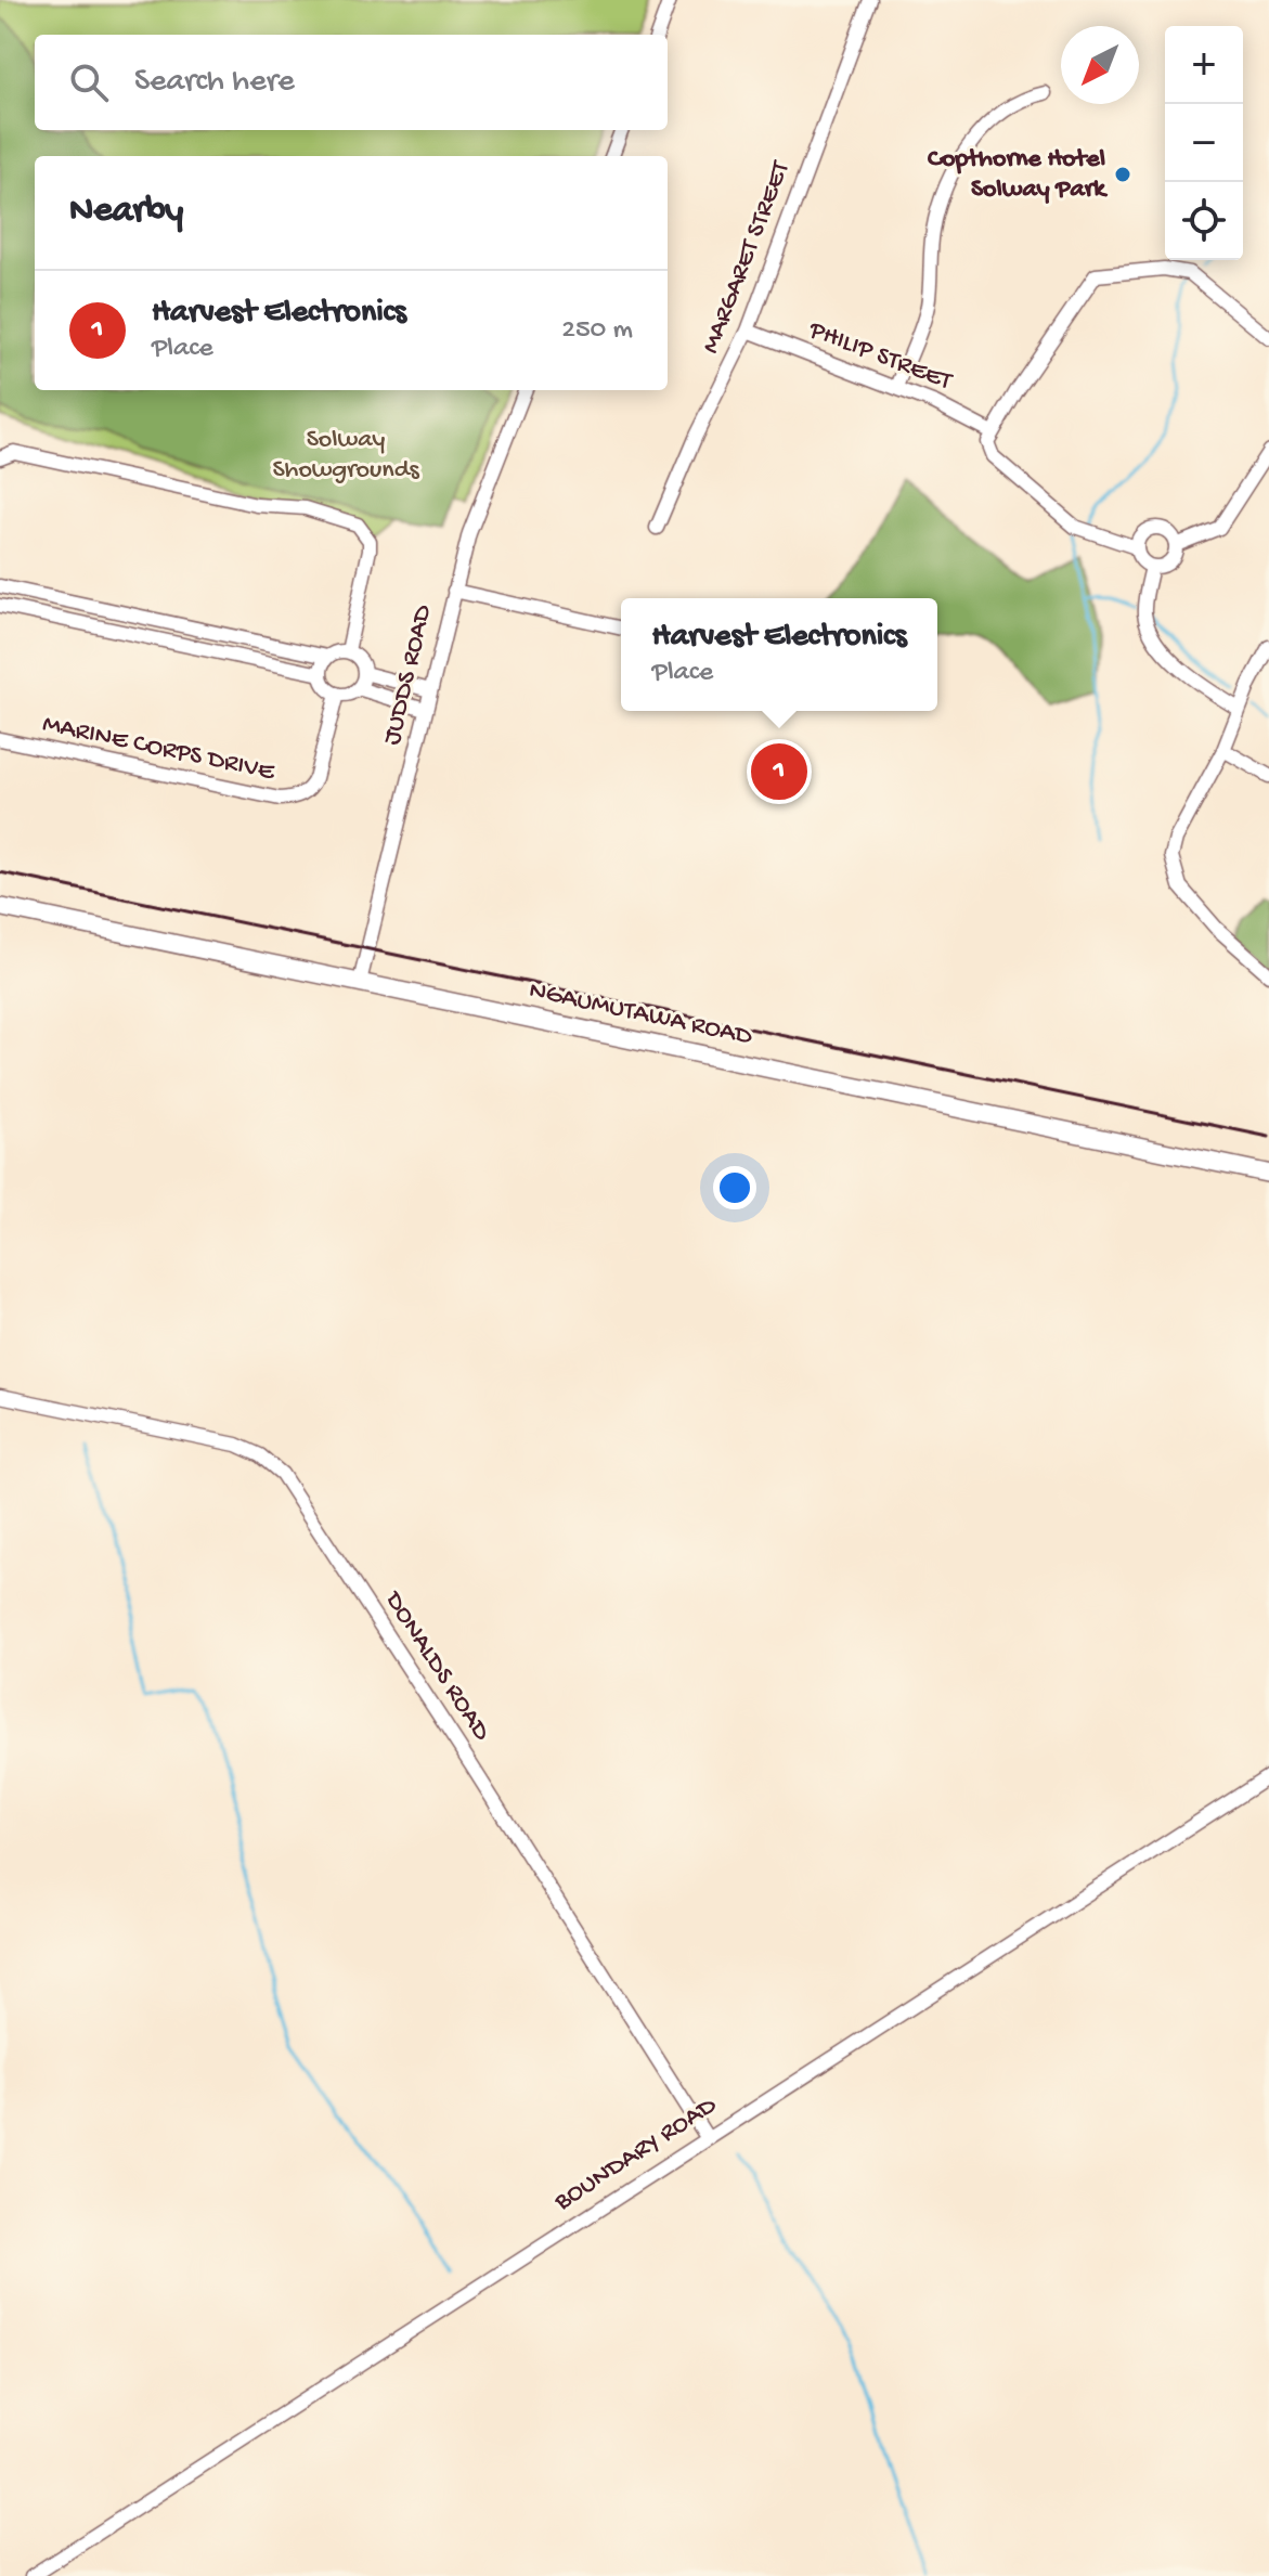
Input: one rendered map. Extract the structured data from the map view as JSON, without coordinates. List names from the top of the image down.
{
  "streets": {
    "main road": ["NGAUMUTAWA ROAD"],
    "street": [
      "MARGARET STREET",
      "PHILIP STREET",
      "JUDDS ROAD",
      "MARINE CORPS DRIVE",
      "DONALDS ROAD",
      "BOUNDARY ROAD"
    ]
  },
  "crossings": [
    ["MARGARET STREET", "PHILIP STREET"],
    ["JUDDS ROAD", "NGAUMUTAWA ROAD"],
    ["DONALDS ROAD", "BOUNDARY ROAD"]
  ],
  "parks": ["Solway Showgrounds"],
  "places": ["Copthorne Hotel Solway Park"],
  "north": "bottom left",
  "page": {
    "map_buttons": ["+", "−"],
    "search": "Search here",
    "heading": "Nearby",
    "list": [
      {
        "mark": "1",
        "name": "Harvest Electronics",
        "note": "Place",
        "value": "250 m"
      }
    ],
    "popup": ["Harvest Electronics", "Place"],
    "pins": "1"
  }
}
